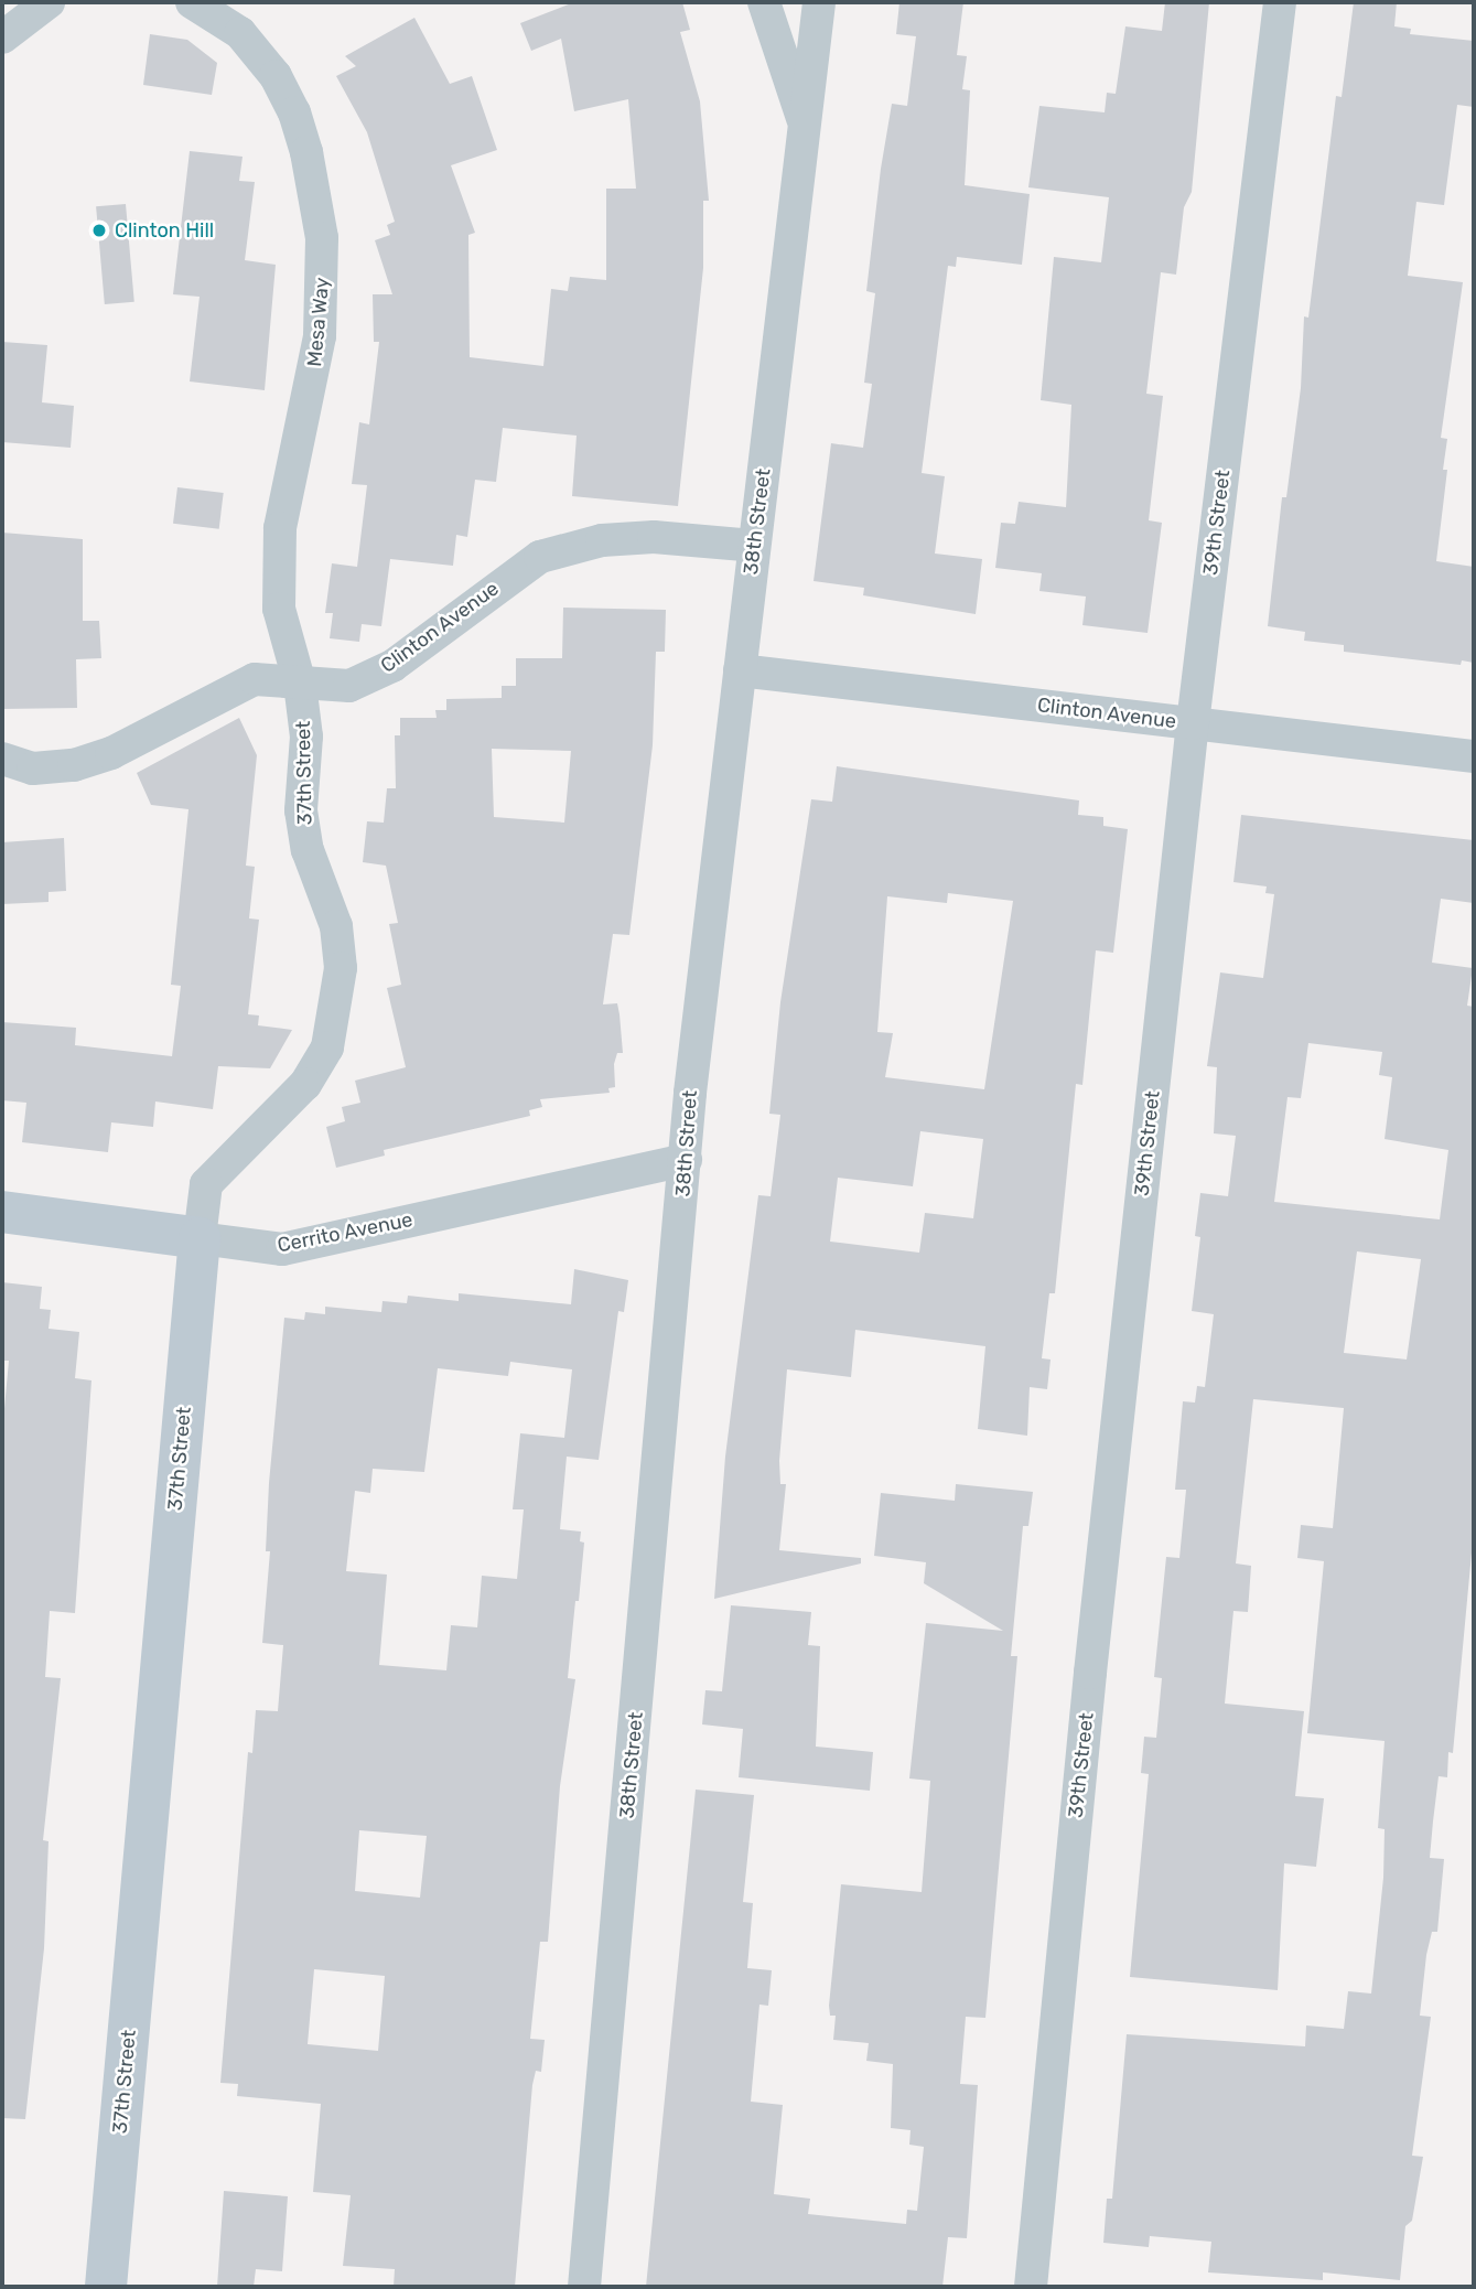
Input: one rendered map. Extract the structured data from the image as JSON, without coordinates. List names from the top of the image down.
{
  "streets": {
    "street": [
      "Mesa Way",
      "38th Street",
      "39th Street",
      "Clinton Avenue",
      "37th Street",
      "Cerrito Avenue"
    ]
  },
  "crossings": [
    ["Mesa Way", "Clinton Avenue"],
    ["Mesa Way", "37th Street"],
    ["38th Street", "Clinton Avenue"],
    ["38th Street", "Cerrito Avenue"],
    ["39th Street", "Clinton Avenue"],
    ["Clinton Avenue", "37th Street"],
    ["37th Street", "Cerrito Avenue"]
  ],
  "places": ["Clinton Hill"]
}
